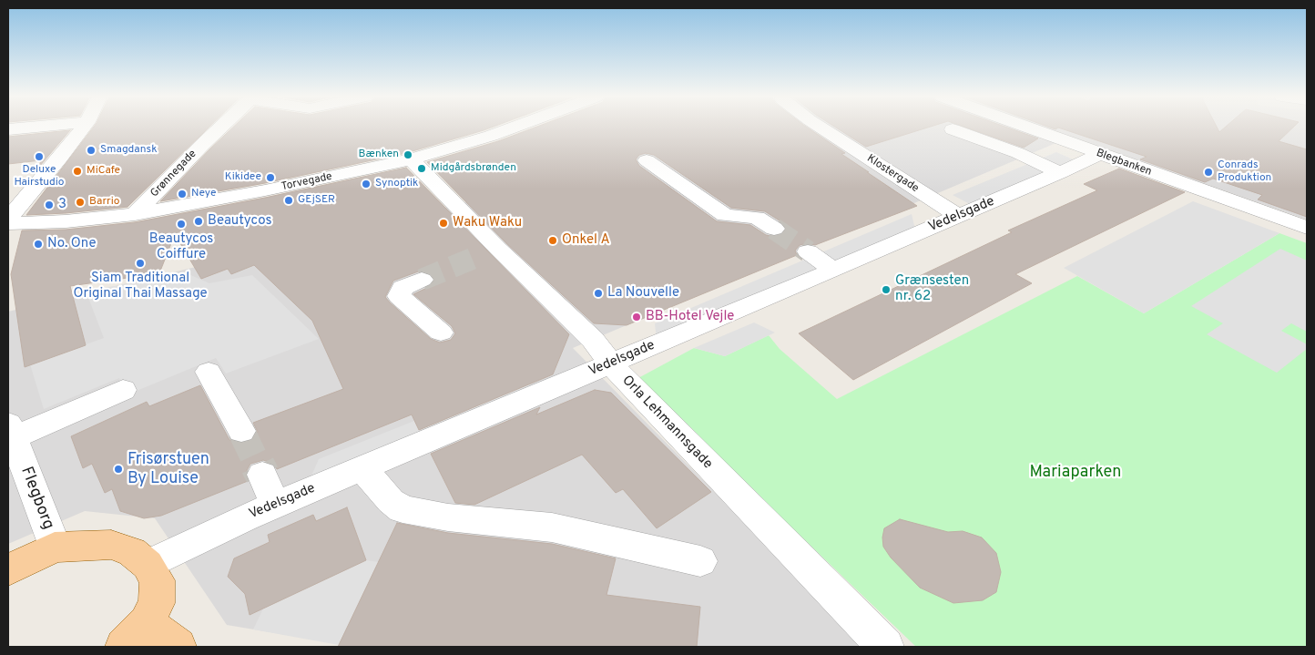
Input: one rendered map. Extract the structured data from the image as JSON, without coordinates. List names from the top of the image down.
{
  "streets": {
    "street": [
      "Blegbanken",
      "Grønnegade",
      "Klostergade",
      "Torvegade",
      "Vedelsgade",
      "Orla Lehmannsgade",
      "Flegborg"
    ]
  },
  "crossings": [
    ["Blegbanken", "Vedelsgade"],
    ["Grønnegade", "Torvegade"],
    ["Klostergade", "Vedelsgade"],
    ["Torvegade", "Orla Lehmannsgade"],
    ["Vedelsgade", "Orla Lehmannsgade"]
  ],
  "parks": ["Mariaparken"],
  "places": [
    "Smagdansk",
    "Bænken",
    "Deluxe Hairstudio",
    "Midgårdsbrønden",
    "MiCafe",
    "Conrads Produktion",
    "Kikidee",
    "Synoptik",
    "Neye",
    "GEjSER",
    "Barrio",
    "3",
    "Beautycos",
    "Waku Waku",
    "Beautycos Coiffure",
    "Onkel A",
    "No. One",
    "Siam Traditional Original Thai Massage",
    "Grænsesten nr. 62",
    "La Nouvelle",
    "BB-Hotel Vejle",
    "Frisørstuen By Louise"
  ]
}
